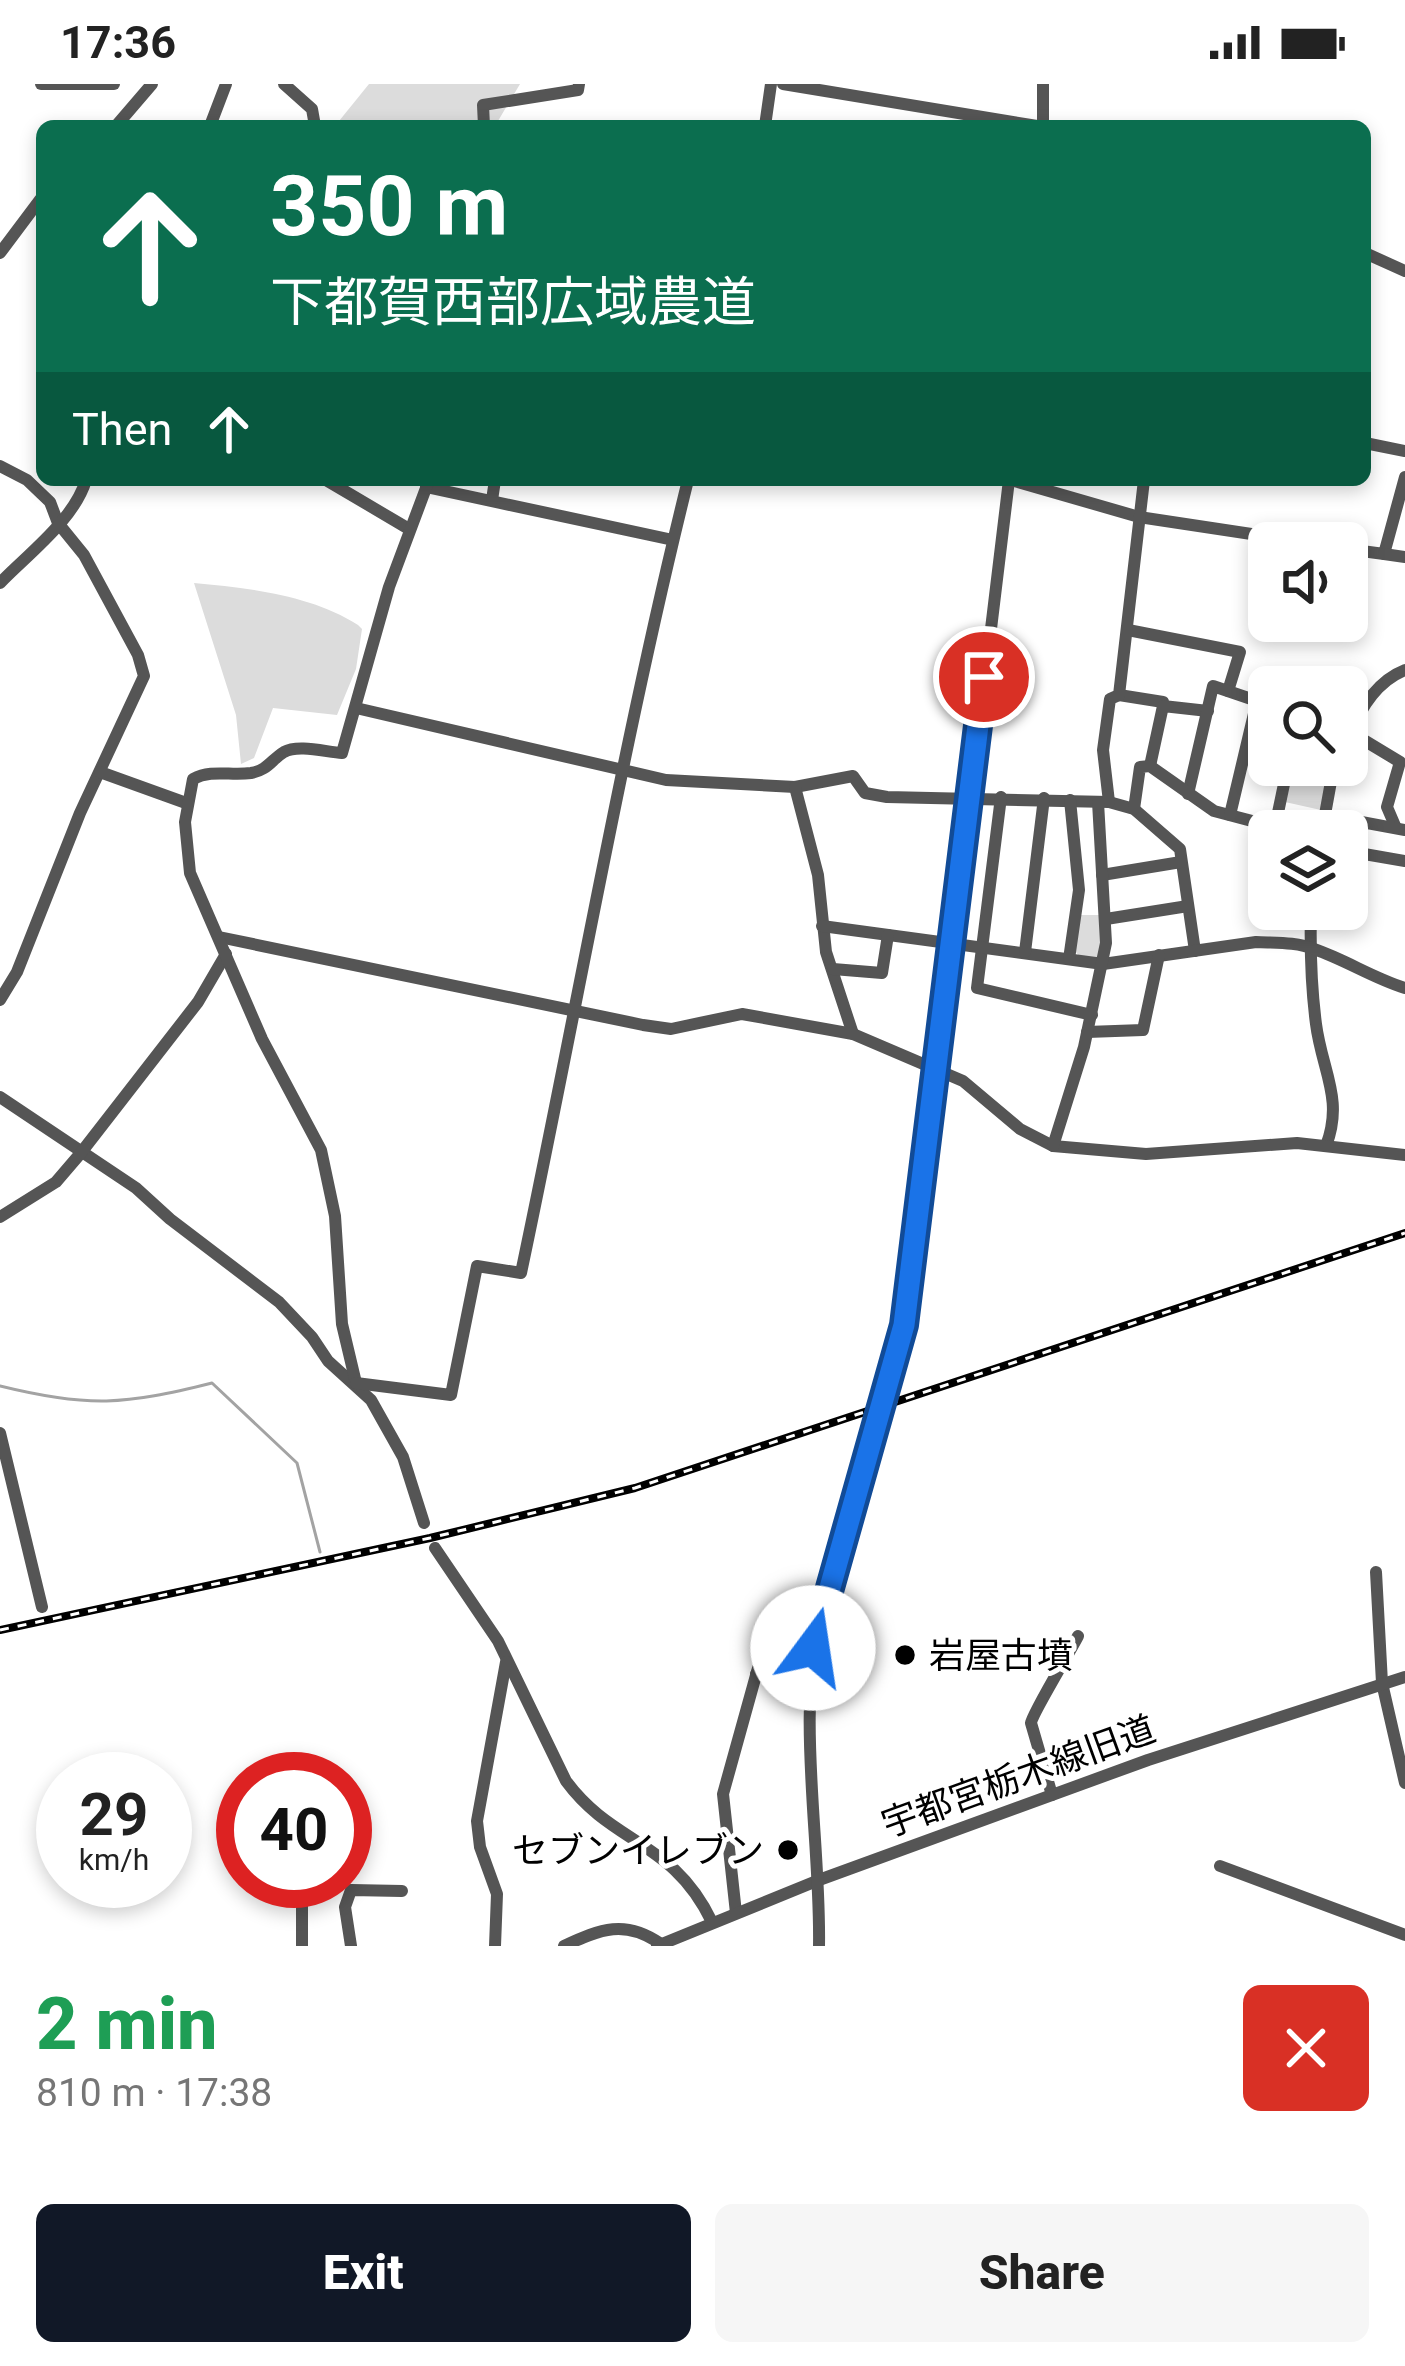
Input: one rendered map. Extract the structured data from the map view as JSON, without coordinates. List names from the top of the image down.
{
  "streets": {
    "street": ["宇都宮栃木線旧道"]
  },
  "places": ["岩屋古墳", "セブンイレブン"],
  "page": {
    "status": "17:36",
    "turn": ["350 m", "下都賀西部広域農道"],
    "then": "Then",
    "speed": "29 km/h",
    "limit": "40",
    "heading": ["2 min", "810 m · 17:38"],
    "buttons": ["Exit", "Share"]
  }
}
